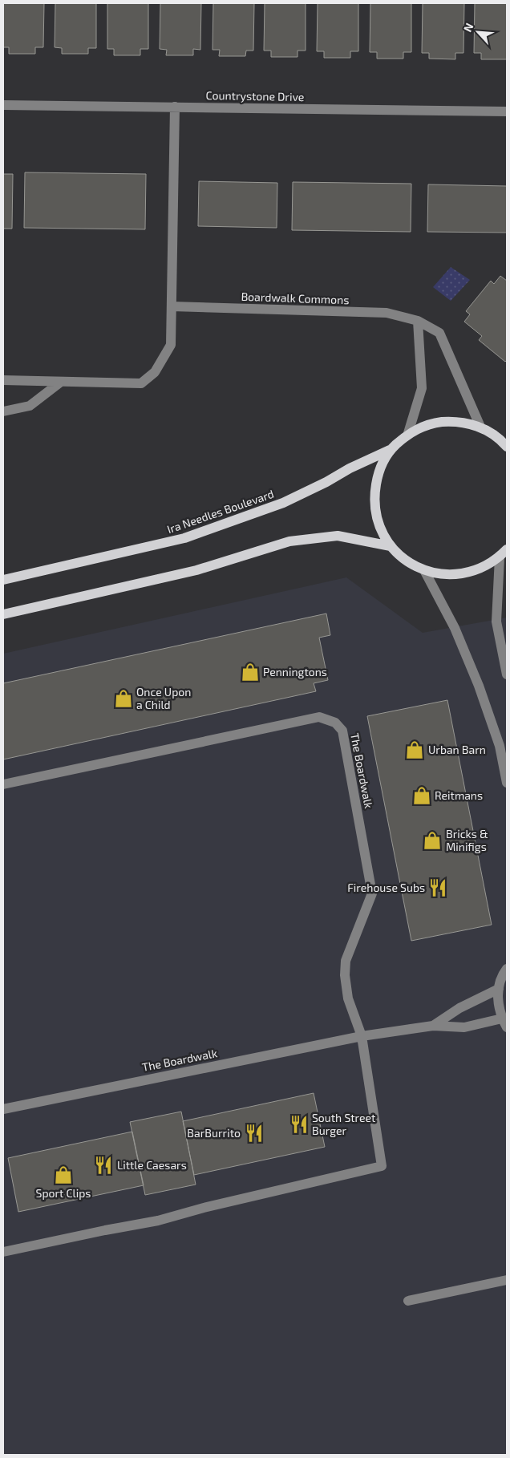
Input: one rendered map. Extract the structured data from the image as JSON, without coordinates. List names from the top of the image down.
{
  "streets": {
    "main road": ["Ira Needles Boulevard"],
    "street": ["Countrystone Drive", "Boardwalk Commons", "The Boardwalk"]
  },
  "places": {
    "shop": [
      "Penningtons",
      "Once Upon a Child",
      "Urban Barn",
      "Reitmans",
      "Bricks & Minifigs",
      "Sport Clips"
    ],
    "restaurant": [
      "Firehouse Subs",
      "South Street Burger",
      "BarBurrito",
      "Little Caesars"
    ]
  },
  "north": "top left"
}
